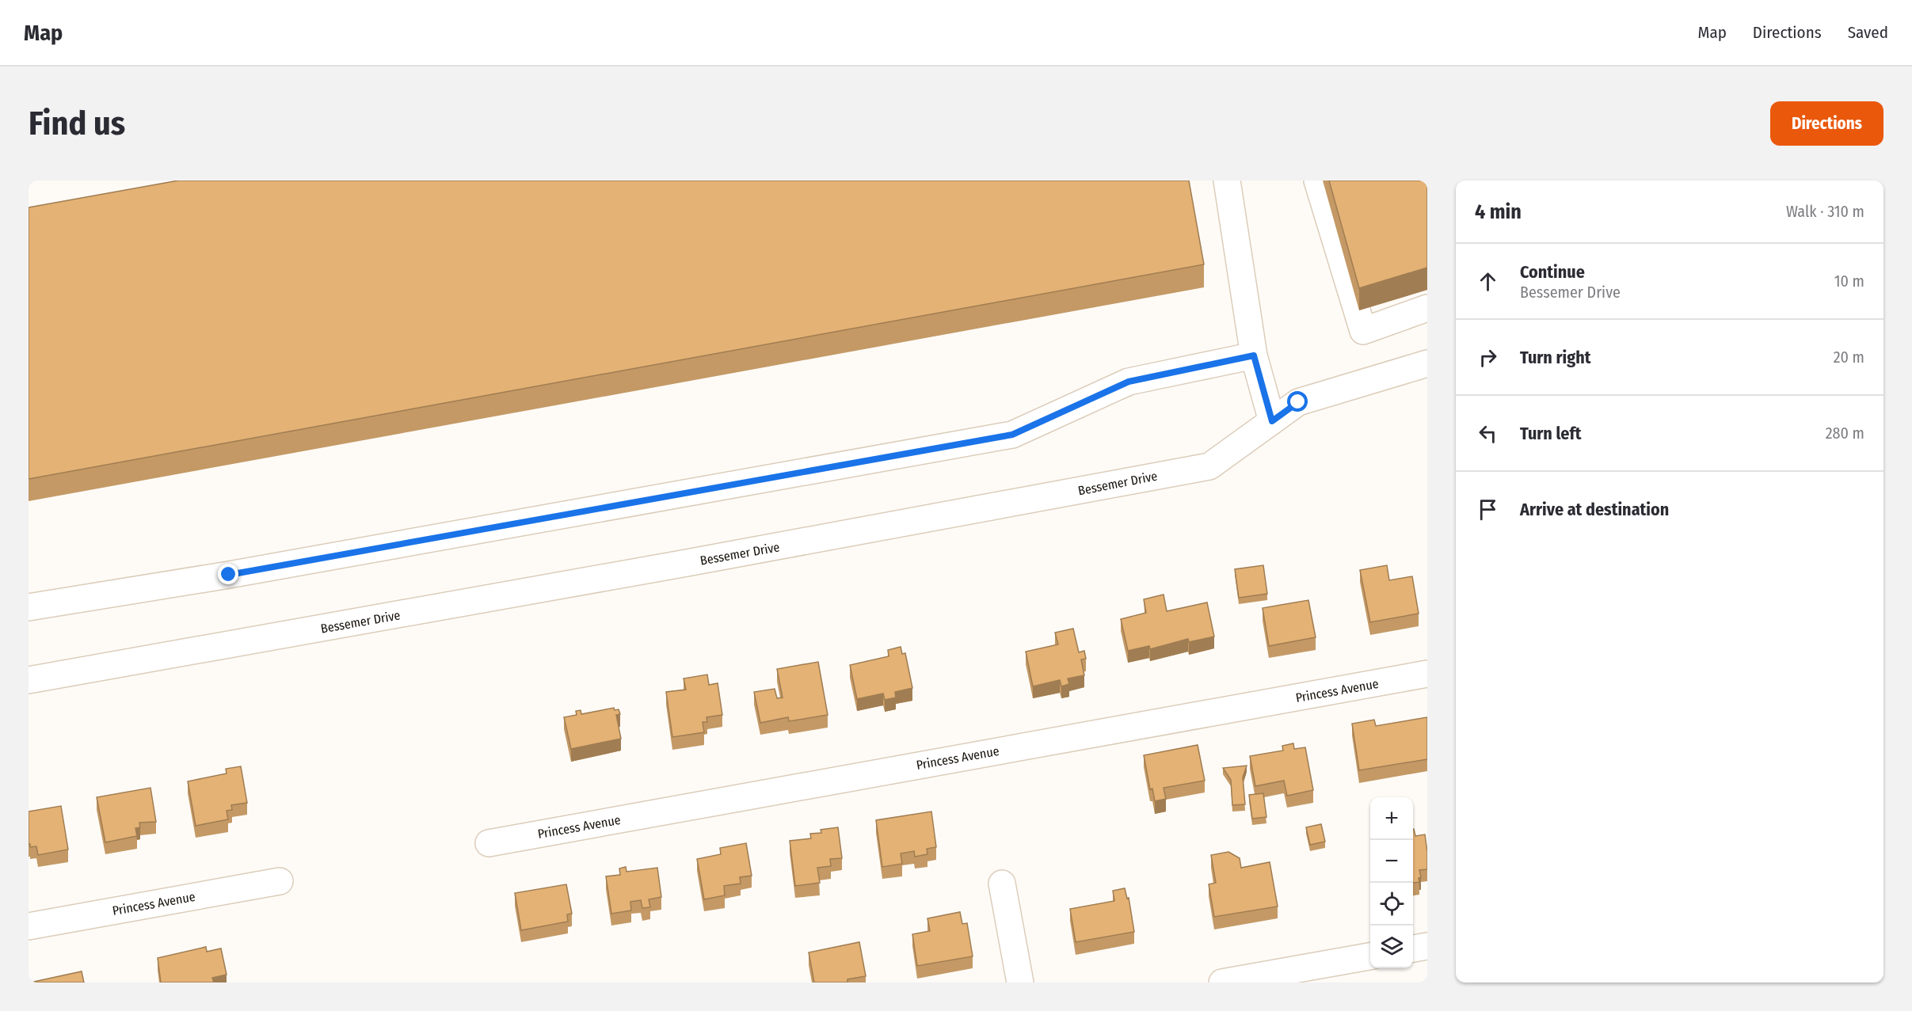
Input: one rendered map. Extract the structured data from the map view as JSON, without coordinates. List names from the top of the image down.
{
  "streets": {
    "street": ["Bessemer Drive", "Princess Avenue"]
  },
  "page": {
    "header": "Map",
    "nav": ["Map", "Directions", "Saved"],
    "buttons": "Directions",
    "title": "Find us",
    "heading": ["4 min", "Walk · 310 m"],
    "list": [
      ["Continue", "Bessemer Drive", "10 m"],
      ["Turn right", "20 m"],
      ["Turn left", "280 m"],
      "Arrive at destination"
    ],
    "map_buttons": ["+", "−"]
  }
}
